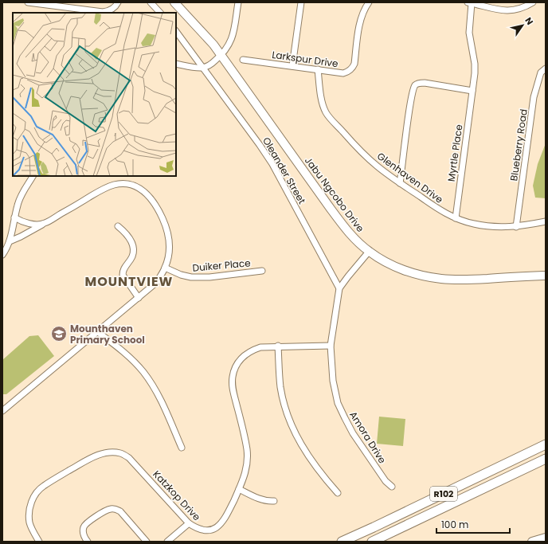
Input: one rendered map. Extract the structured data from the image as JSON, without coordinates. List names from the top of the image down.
{
  "streets": {
    "main road": ["Jabu Ngcobo Drive", "R102"],
    "street": [
      "Larkspur Drive",
      "Blueberry Road",
      "Myrtle Place",
      "Oleander Street",
      "Glenhaven Drive",
      "Duiker Place",
      "Amora Drive",
      "Katzkop Drive"
    ]
  },
  "crossings": [
    ["Larkspur Drive", "Glenhaven Drive"],
    ["Blueberry Road", "Glenhaven Drive"],
    ["Myrtle Place", "Glenhaven Drive"],
    ["Oleander Street", "Amora Drive"],
    ["Jabu Ngcobo Drive", "Amora Drive"],
    ["Amora Drive", "Katzkop Drive"]
  ],
  "districts": ["MOUNTVIEW"],
  "places": {
    "school or university": ["Mounthaven Primary School"]
  },
  "scale_bar": "100 m",
  "north": "top right"
}
